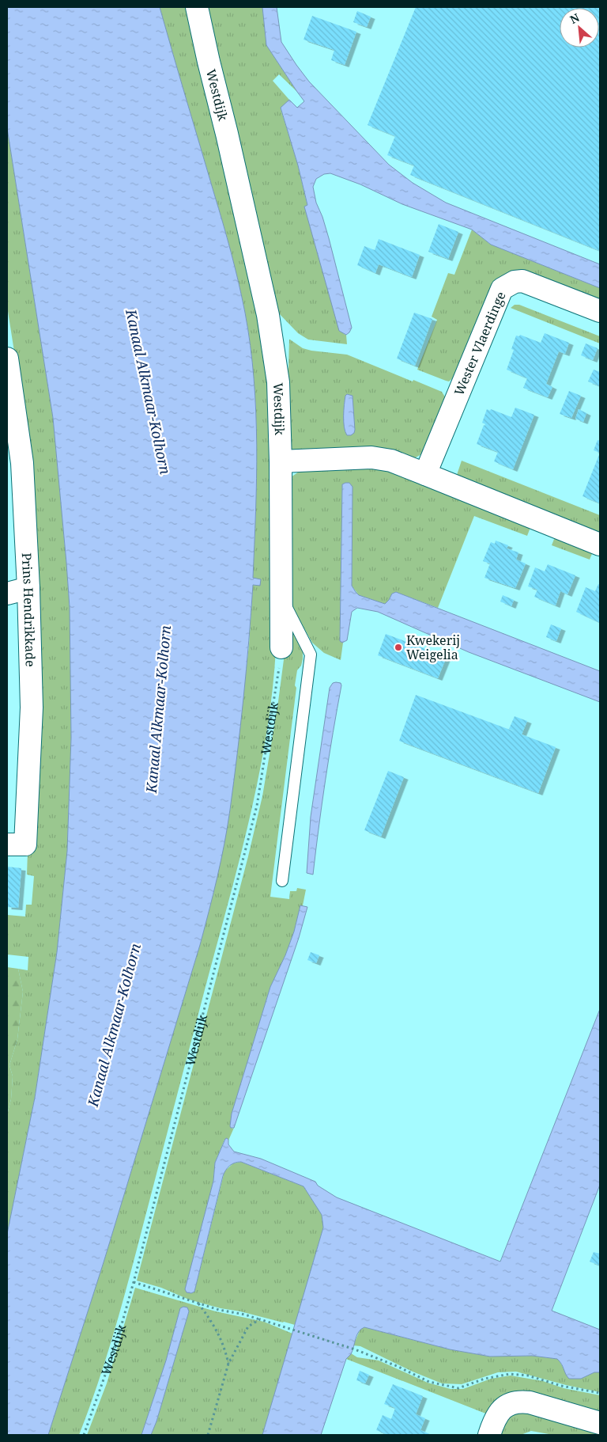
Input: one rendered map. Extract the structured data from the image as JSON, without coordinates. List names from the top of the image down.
{
  "streets": {
    "street": ["Westdijk", "Wester Vlaerdinge", "Prins Hendrikkade"]
  },
  "water": ["Kanaal Alkmaar-Kolhorn"],
  "places": ["Kwekerij Weigelia"],
  "north": "top left"
}
